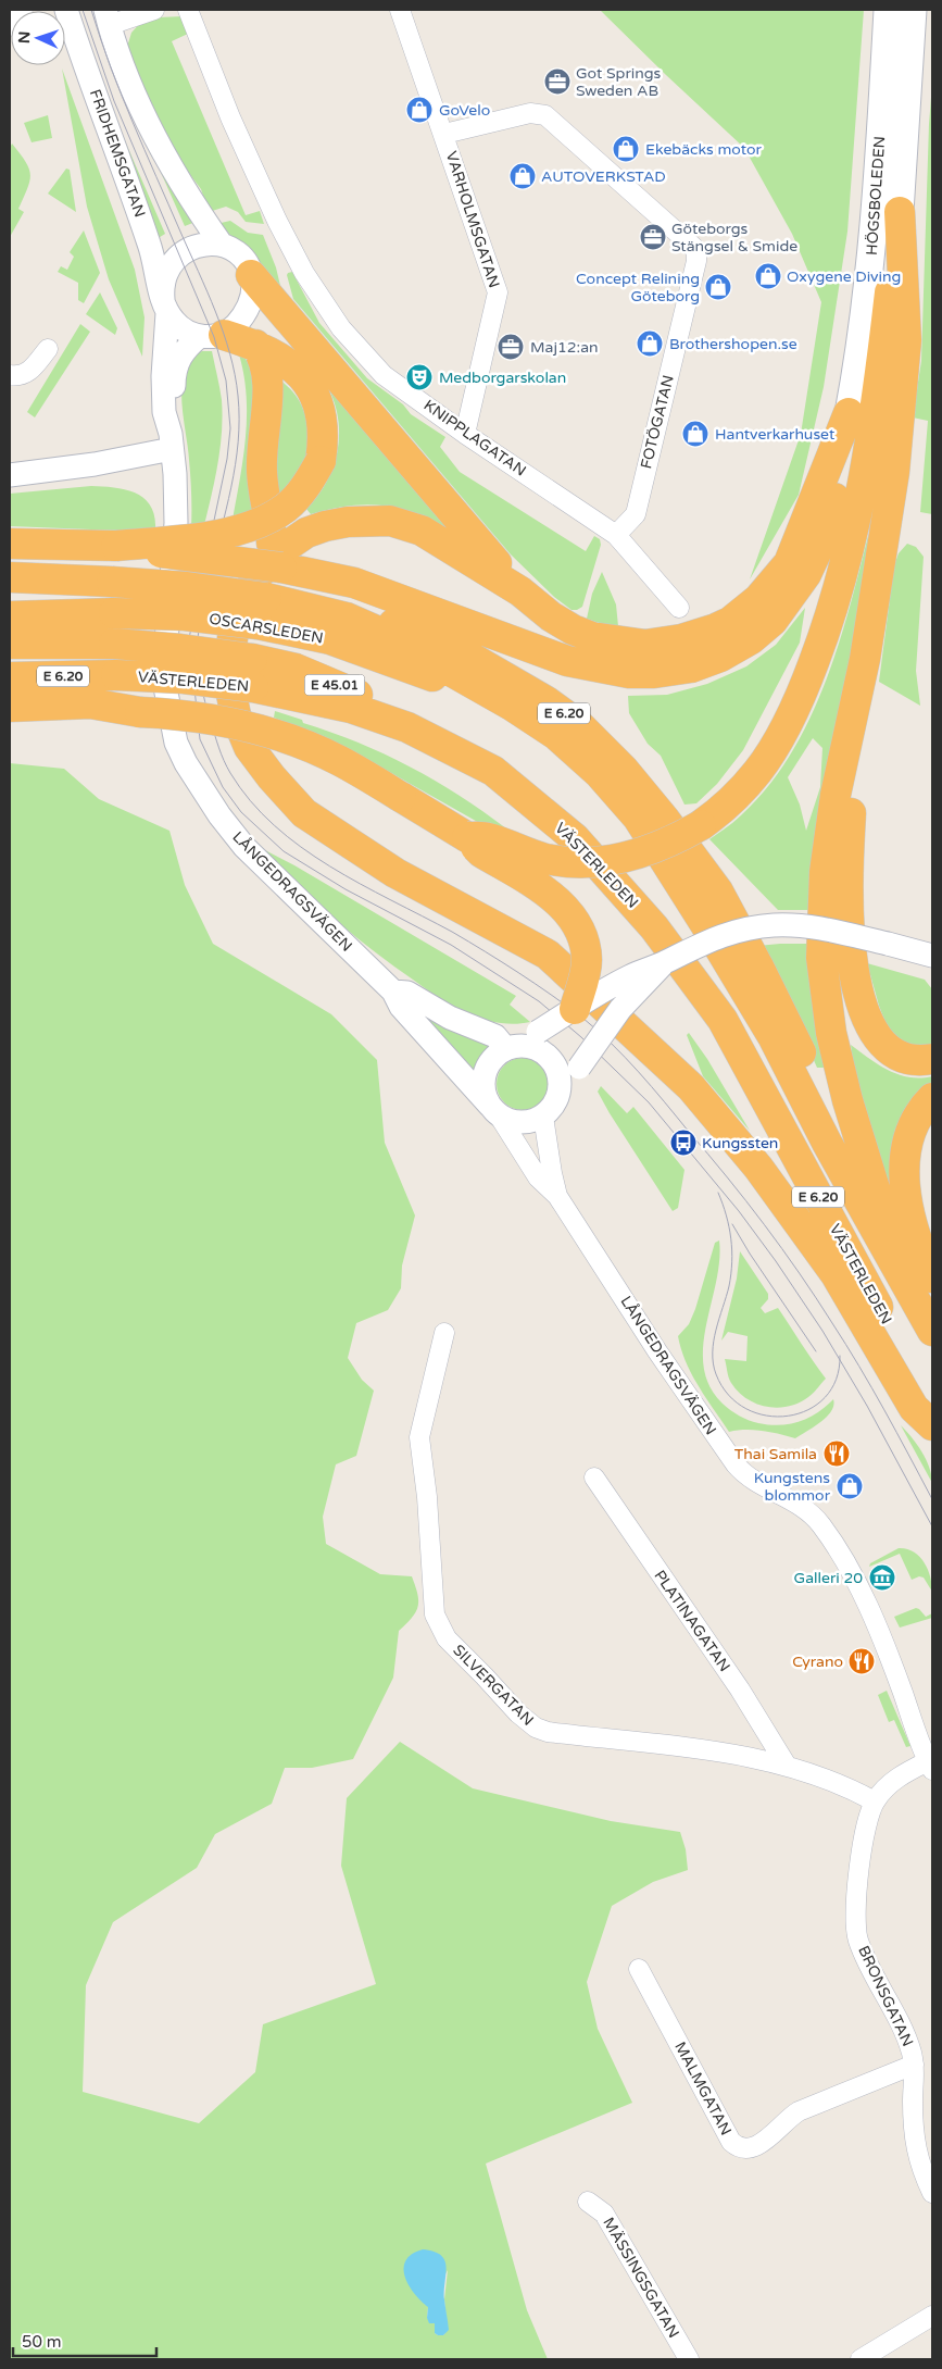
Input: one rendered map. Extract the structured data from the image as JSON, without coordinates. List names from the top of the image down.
{
  "streets": {
    "highway": [
      "OSCARSLEDEN",
      "E 6.20",
      "VÄSTERLEDEN",
      "E 45.01"
    ],
    "main road": ["HÖGSBOLEDEN"],
    "street": [
      "FRIDHEMSGATAN",
      "VARHOLMSGATAN",
      "FOTÖGATAN",
      "KNIPPLAGATAN",
      "LÅNGEDRAGSVÄGEN",
      "PLATINAGATAN",
      "SILVERGATAN",
      "BRONSGATAN",
      "MALMGATAN",
      "MÄSSINGSGATAN"
    ]
  },
  "crossings": [
    ["FRIDHEMSGATAN", "LÅNGEDRAGSVÄGEN"],
    ["VARHOLMSGATAN", "FOTÖGATAN"],
    ["VARHOLMSGATAN", "KNIPPLAGATAN"],
    ["FOTÖGATAN", "KNIPPLAGATAN"],
    ["OSCARSLEDEN", "E 6.20"],
    ["VÄSTERLEDEN", "E 45.01"],
    ["LÅNGEDRAGSVÄGEN", "BRONSGATAN"],
    ["PLATINAGATAN", "SILVERGATAN"],
    ["SILVERGATAN", "BRONSGATAN"],
    ["BRONSGATAN", "MALMGATAN"]
  ],
  "places": {
    "office": ["Got Springs Sweden AB", "Göteborgs Stängsel & Smide", "Maj12:an"],
    "shop": [
      "GoVelo",
      "Ekebäcks motor",
      "AUTOVERKSTAD",
      "Oxygene Diving",
      "Concept Relining Göteborg",
      "Brothershopen.se",
      "Hantverkarhuset",
      "Kungstens blommor"
    ],
    "theatre": ["Medborgarskolan"],
    "bus stop": ["Kungssten"],
    "restaurant": ["Thai Samila", "Cyrano"],
    "museum": ["Galleri 20"]
  },
  "scale_bar": "50 m",
  "north": "left"
}
